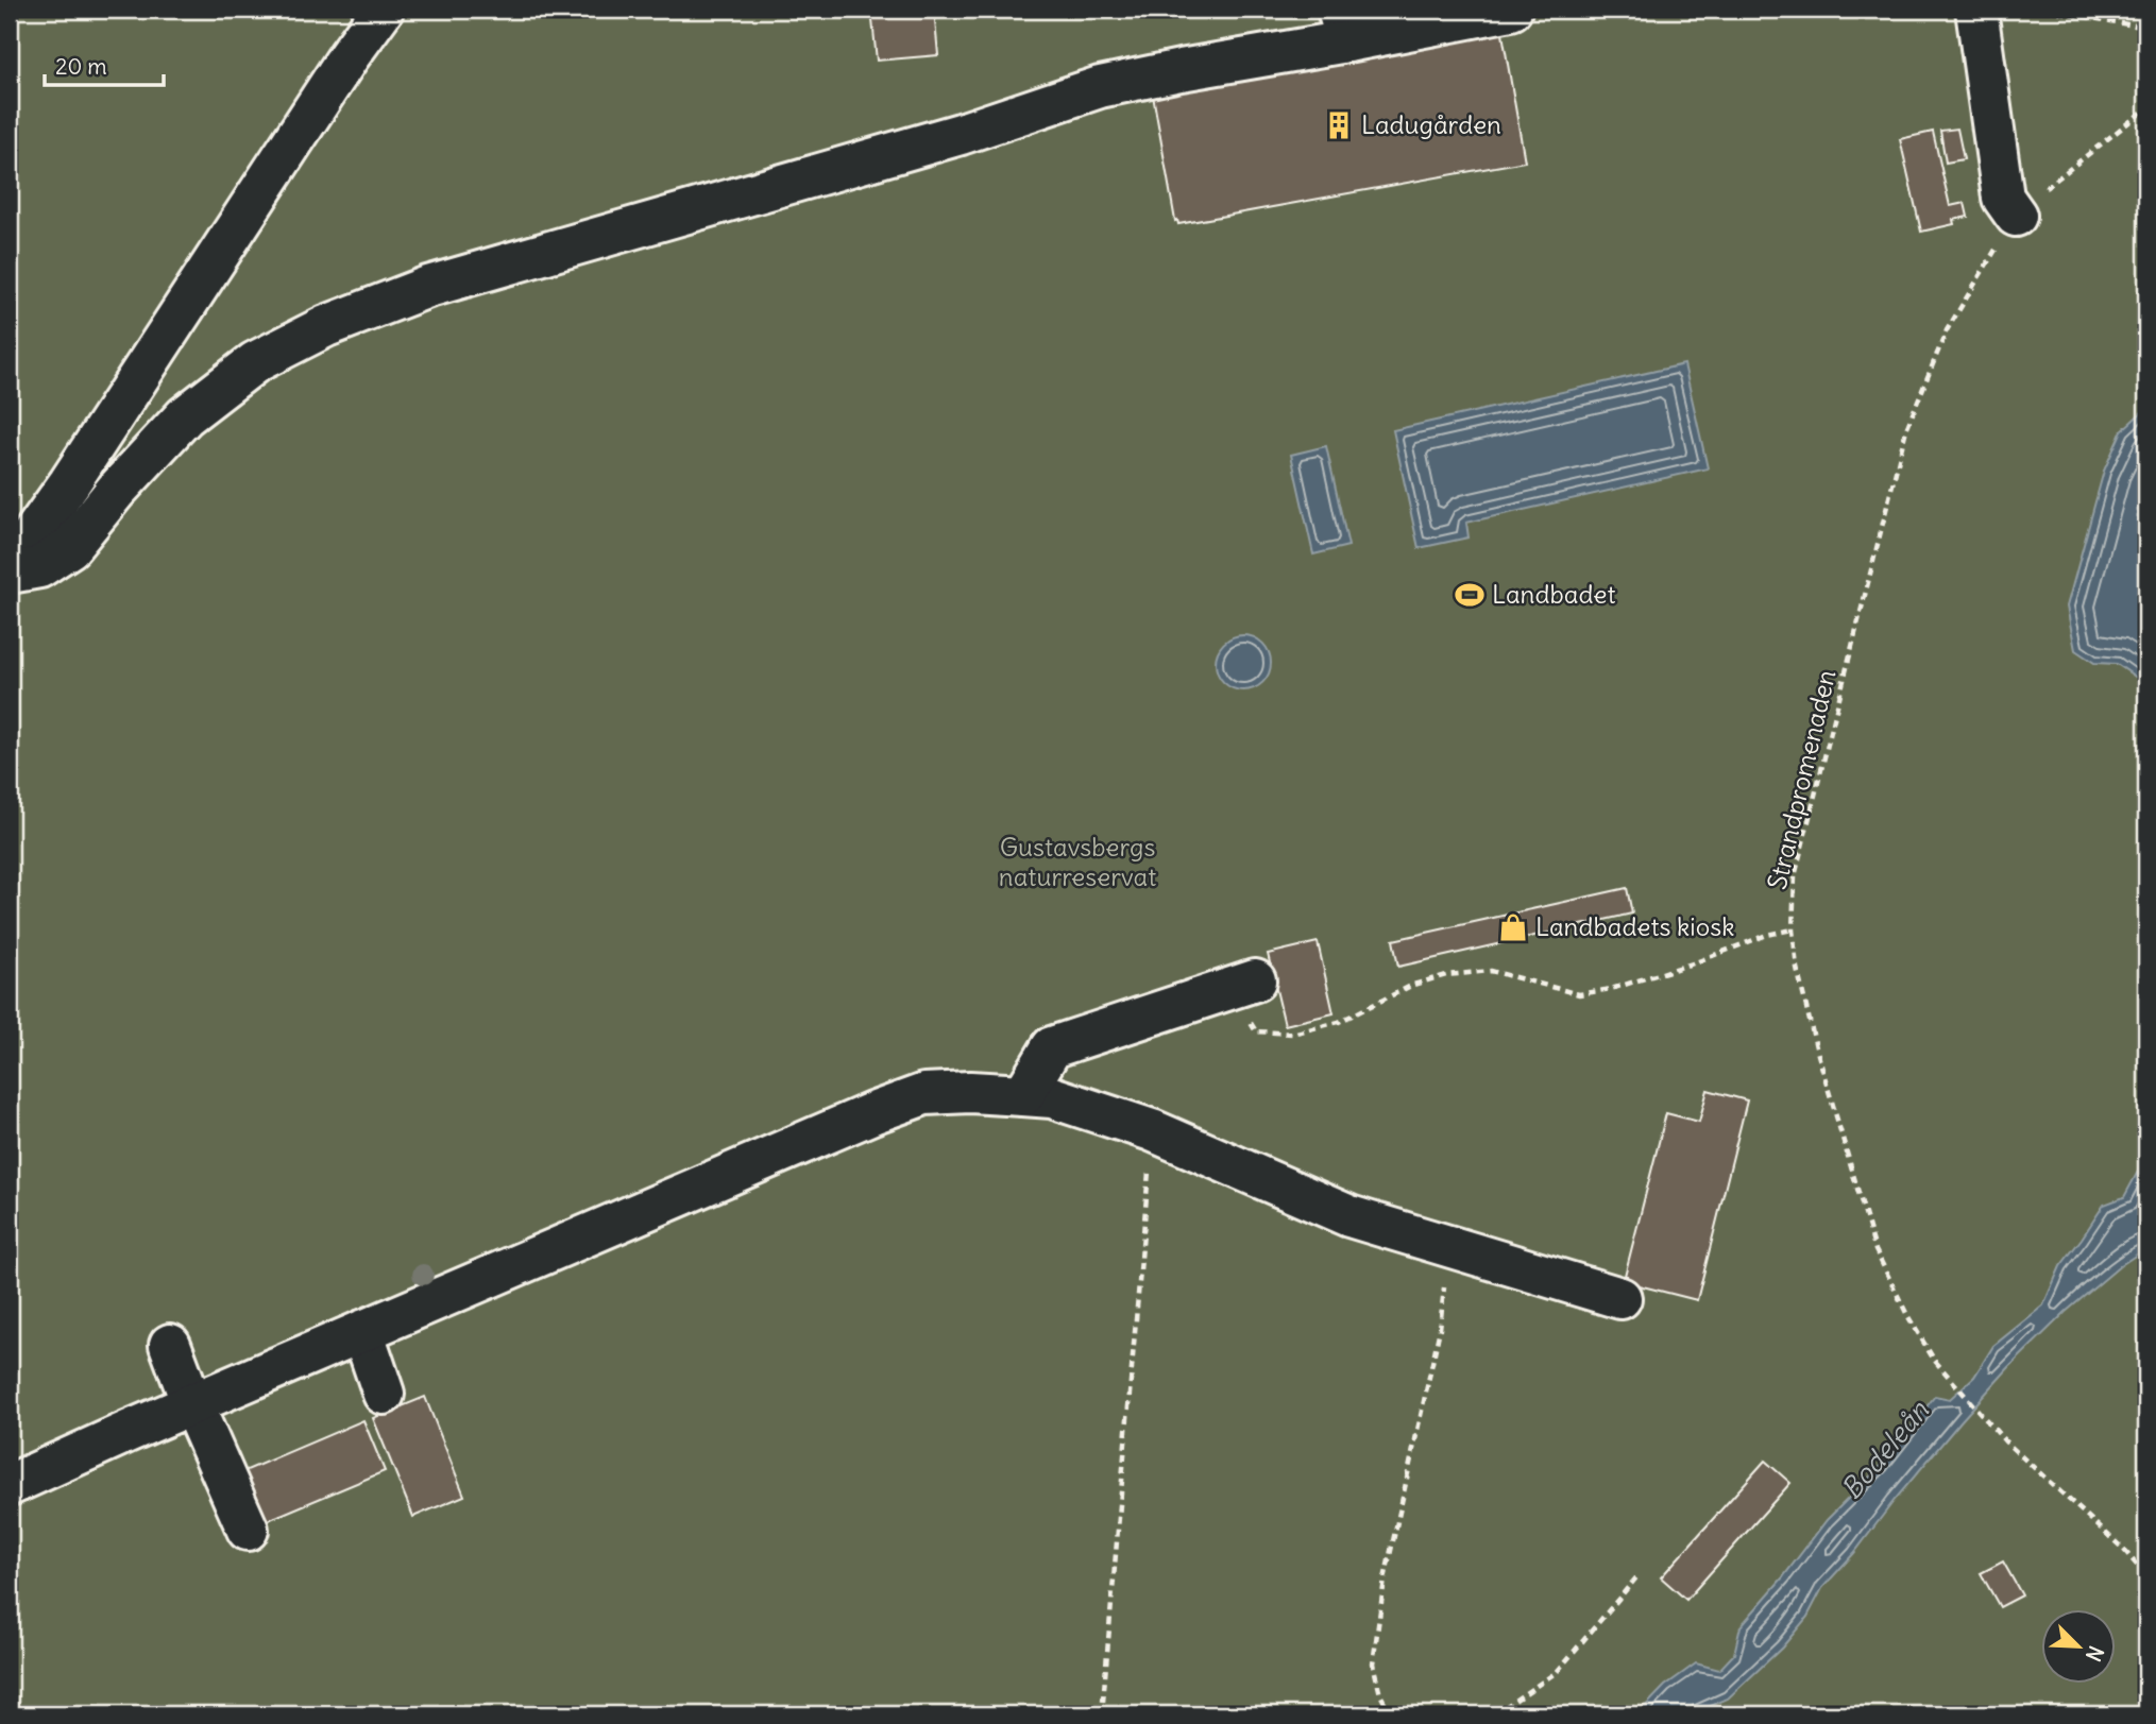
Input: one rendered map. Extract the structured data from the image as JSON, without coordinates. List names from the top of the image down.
{
  "streets": {
    "path": ["Strandpromenaden"]
  },
  "water": ["Bodeleån"],
  "parks": ["Gustavsbergs naturreservat"],
  "places": {
    "building": ["Ladugården"],
    "sports": ["Landbadet"],
    "shop": ["Landbadets kiosk"]
  },
  "scale_bar": "20 m",
  "north": "bottom right"
}
